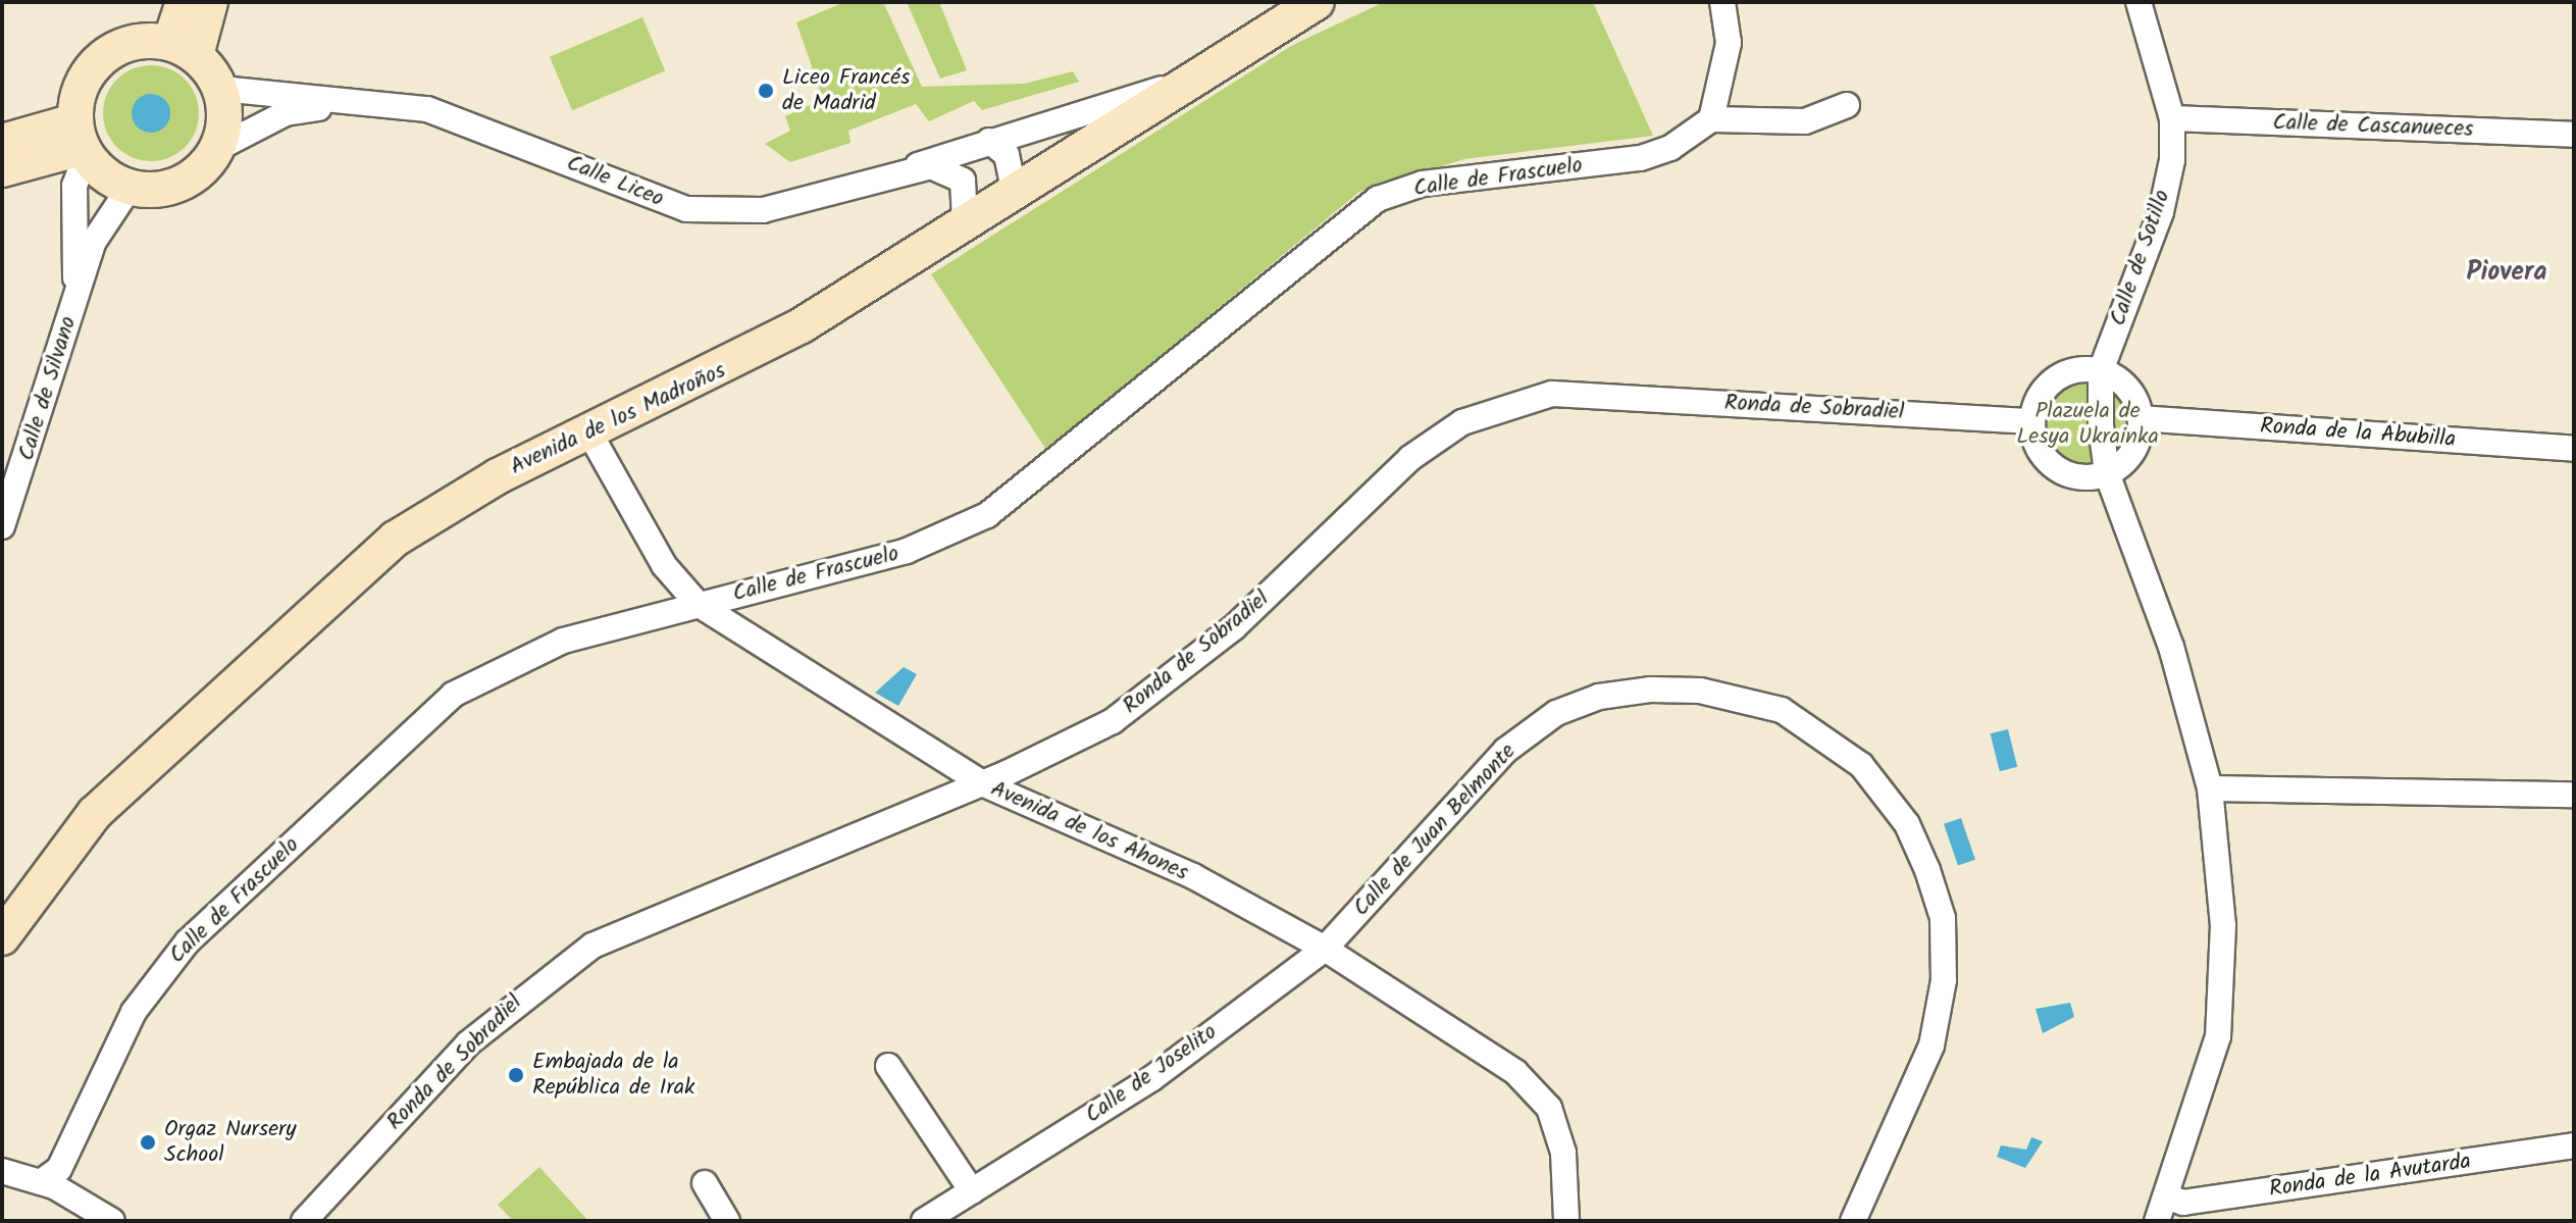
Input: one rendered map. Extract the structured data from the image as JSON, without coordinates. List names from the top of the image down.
{
  "streets": {
    "street": [
      "Calle de Cascanueces",
      "Calle de Frascuelo",
      "Calle Liceo",
      "Calle de Sotillo",
      "Calle de Silvano",
      "Ronda de Sobradiel",
      "Avenida de los Madroños",
      "Ronda de la Abubilla",
      "Calle de Juan Belmonte",
      "Avenida de los Ahones",
      "Calle de Joselito",
      "Ronda de la Avutarda"
    ]
  },
  "crossings": [
    ["Calle de Cascanueces", "Calle de Sotillo"],
    ["Calle de Frascuelo", "Avenida de los Ahones"],
    ["Calle Liceo", "Calle de Silvano"],
    ["Calle Liceo", "Avenida de los Madroños"],
    ["Ronda de Sobradiel", "Avenida de los Ahones"],
    ["Avenida de los Madroños", "Avenida de los Ahones"],
    ["Calle de Juan Belmonte", "Avenida de los Ahones"],
    ["Calle de Juan Belmonte", "Calle de Joselito"],
    ["Avenida de los Ahones", "Calle de Joselito"]
  ],
  "districts": ["Piovera"],
  "parks": ["Plazuela de Lesya Ukrainka"],
  "places": ["Liceo Francés de Madrid", "Embajada de la República de Irak", "Orgaz Nursery School"]
}
